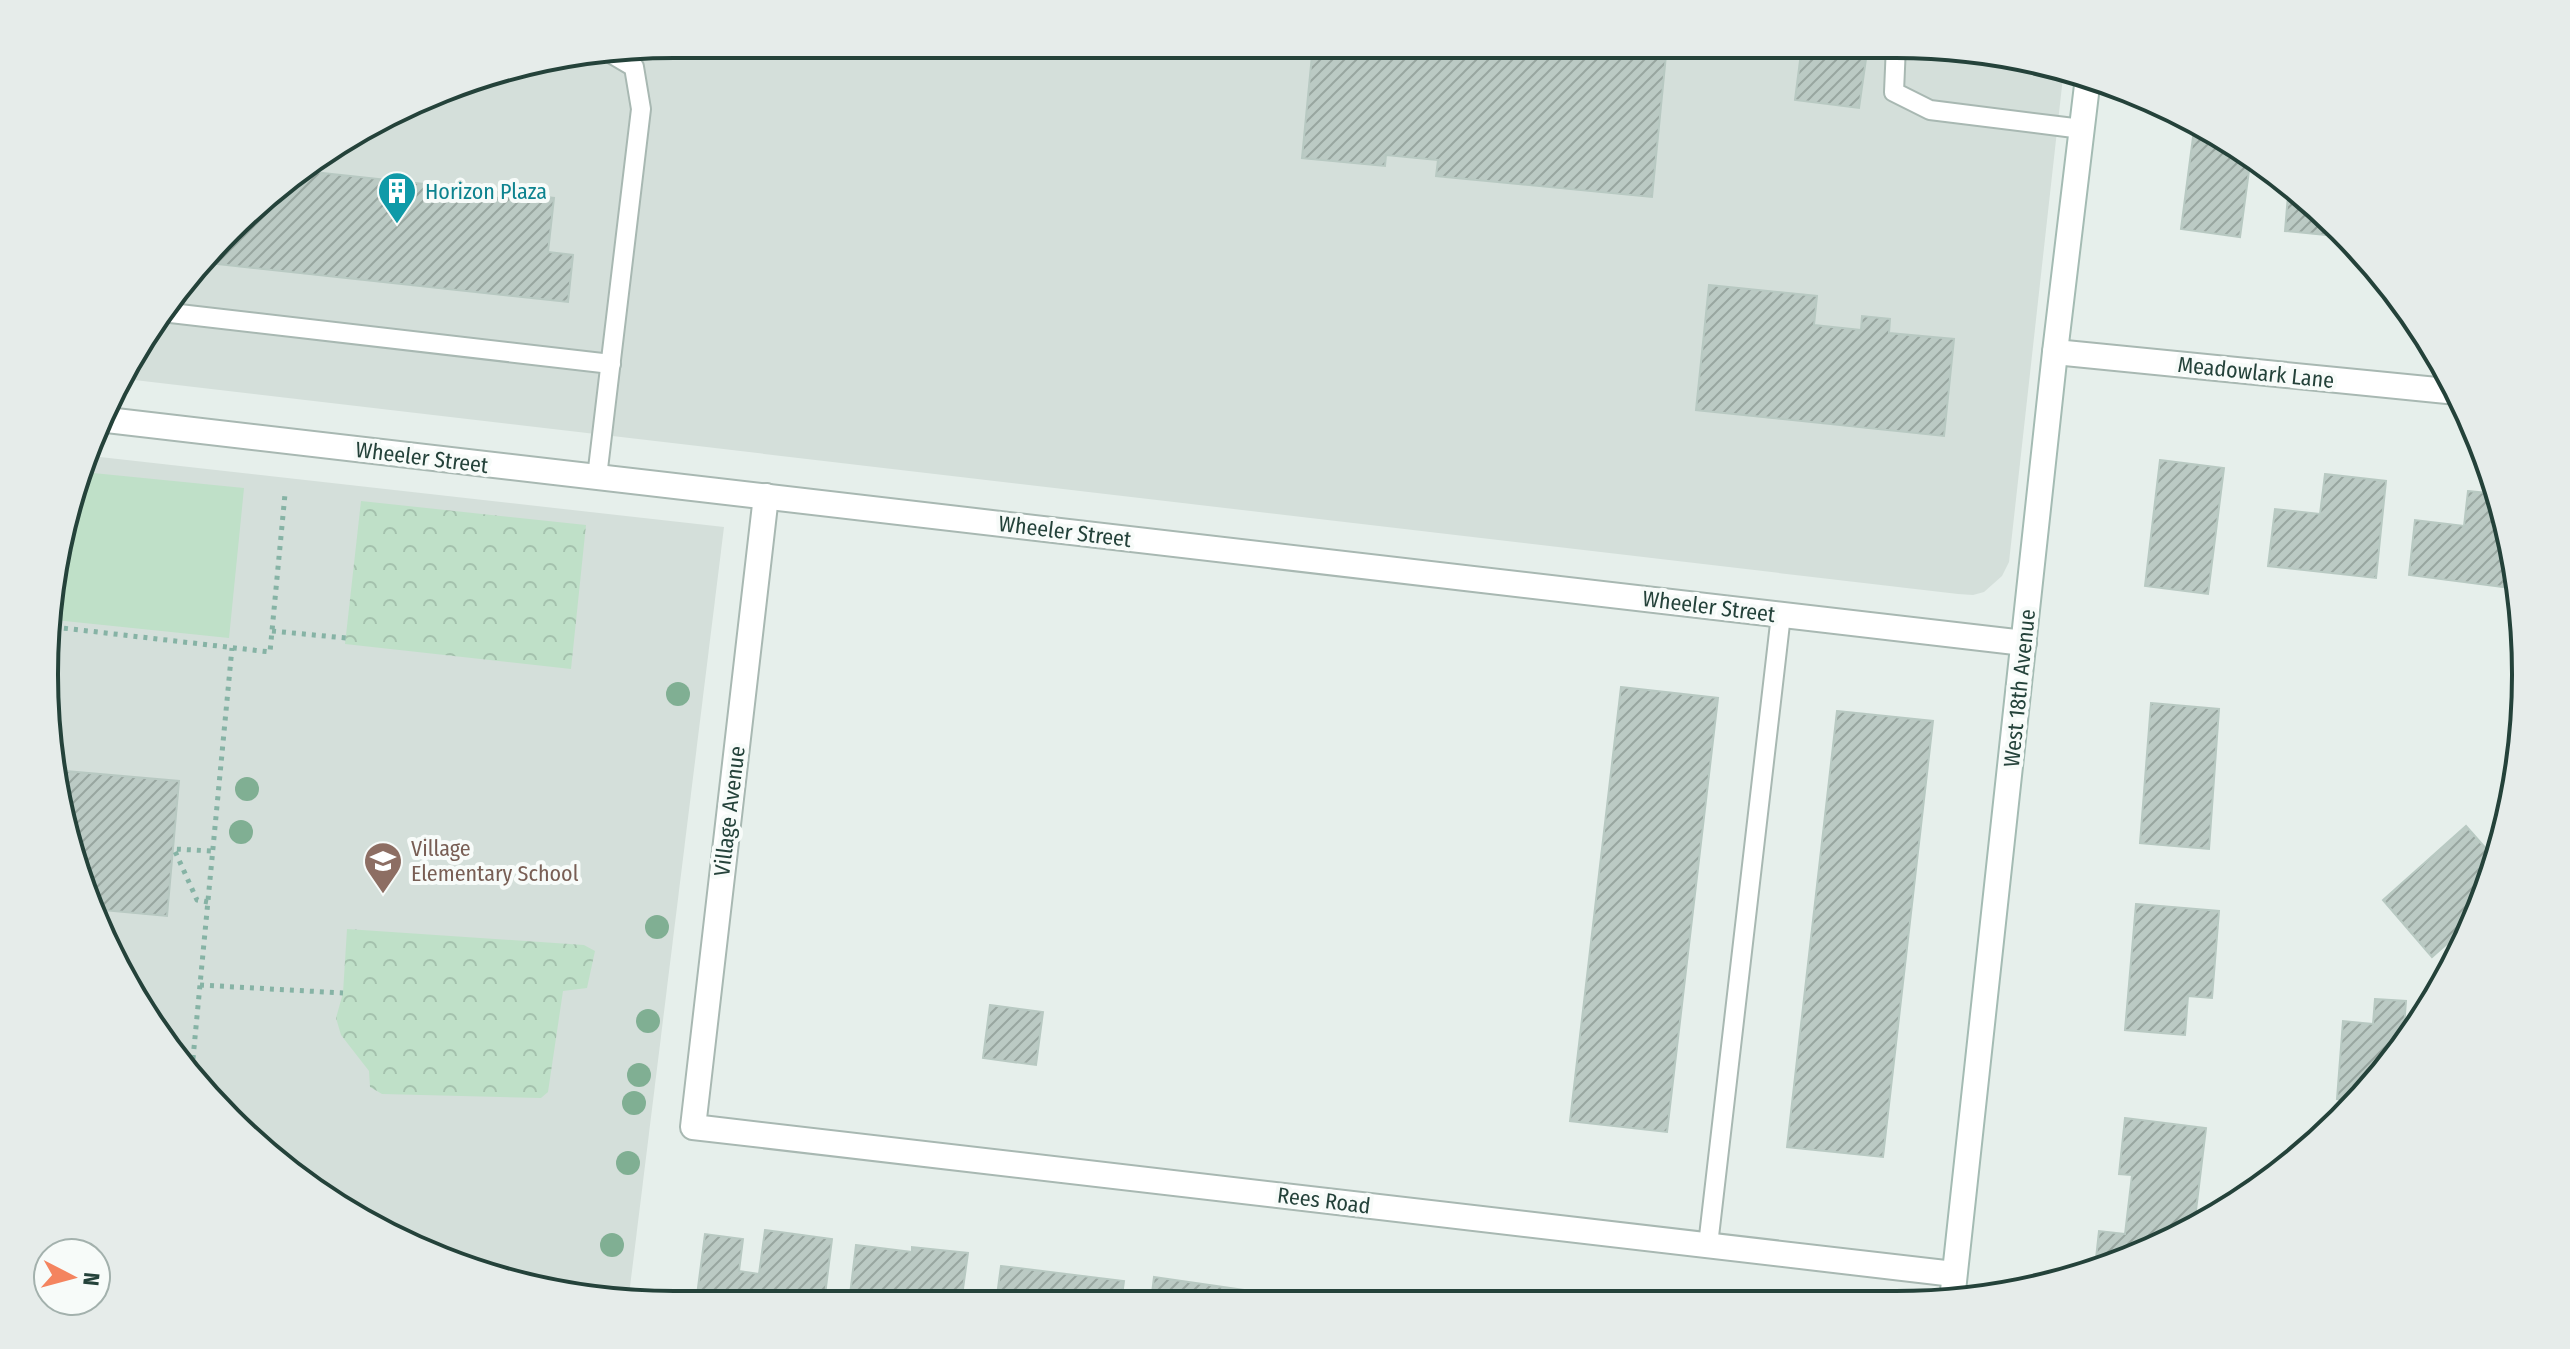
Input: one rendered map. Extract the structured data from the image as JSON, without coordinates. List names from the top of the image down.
{
  "streets": {
    "street": [
      "Meadowlark Lane",
      "Wheeler Street",
      "West 18th Avenue",
      "Village Avenue",
      "Rees Road"
    ]
  },
  "crossings": [
    ["Meadowlark Lane", "West 18th Avenue"],
    ["Wheeler Street", "West 18th Avenue"],
    ["Wheeler Street", "Village Avenue"],
    ["West 18th Avenue", "Rees Road"],
    ["Village Avenue", "Rees Road"]
  ],
  "places": {
    "building": ["Horizon Plaza"],
    "school or university": ["Village Elementary School"]
  },
  "north": "right"
}
